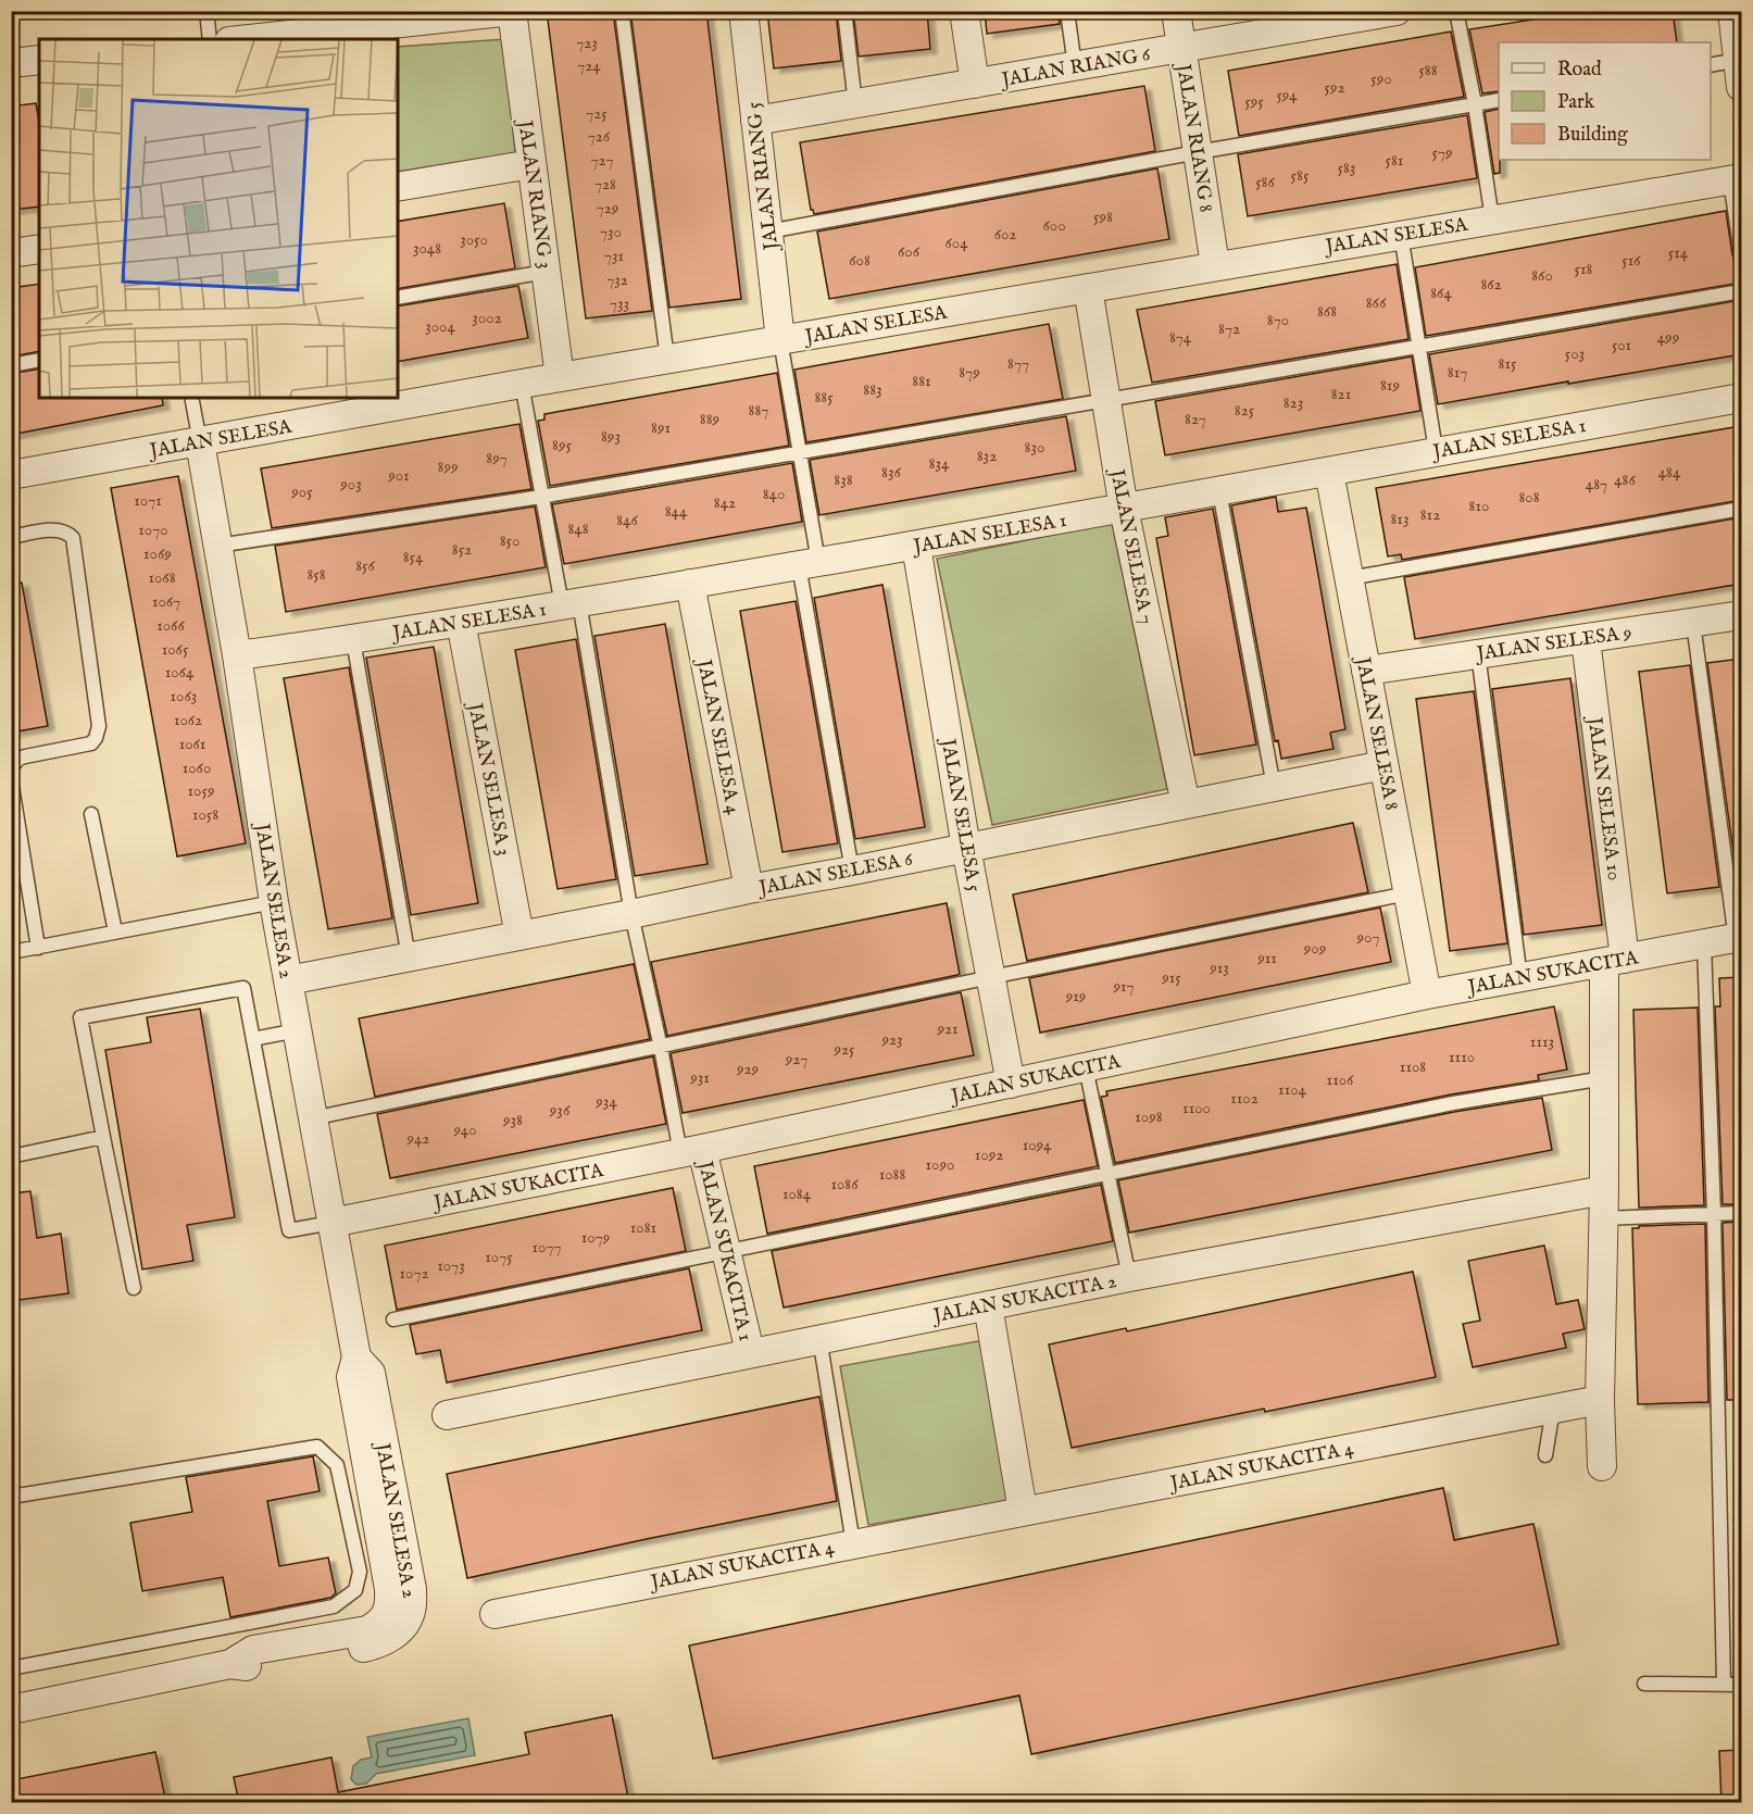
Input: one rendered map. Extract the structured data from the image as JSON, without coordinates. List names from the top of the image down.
{
  "streets": {
    "street": [
      "JALAN RIANG 6",
      "JALAN RIANG 8",
      "JALAN RIANG 5",
      "JALAN RIANG 3",
      "JALAN SELESA",
      "JALAN SELESA 1",
      "JALAN SELESA 7",
      "JALAN SELESA 9",
      "JALAN SELESA 8",
      "JALAN SELESA 4",
      "JALAN SELESA 3",
      "JALAN SELESA 10",
      "JALAN SELESA 5",
      "JALAN SELESA 6",
      "JALAN SELESA 2",
      "JALAN SUKACITA",
      "JALAN SUKACITA 1",
      "JALAN SUKACITA 2",
      "JALAN SUKACITA 4"
    ]
  },
  "crossings": [
    ["JALAN RIANG 6", "JALAN RIANG 8"],
    ["JALAN RIANG 6", "JALAN RIANG 5"],
    ["JALAN RIANG 8", "JALAN SELESA"],
    ["JALAN RIANG 5", "JALAN SELESA"],
    ["JALAN RIANG 3", "JALAN SELESA"],
    ["JALAN SELESA", "JALAN SELESA 7"],
    ["JALAN SELESA", "JALAN SELESA 2"],
    ["JALAN SELESA 1", "JALAN SELESA 7"],
    ["JALAN SELESA 1", "JALAN SELESA 8"],
    ["JALAN SELESA 1", "JALAN SELESA 4"],
    ["JALAN SELESA 1", "JALAN SELESA 3"],
    ["JALAN SELESA 1", "JALAN SELESA 5"],
    ["JALAN SELESA 1", "JALAN SELESA 2"],
    ["JALAN SELESA 7", "JALAN SELESA 6"],
    ["JALAN SELESA 9", "JALAN SELESA 8"],
    ["JALAN SELESA 9", "JALAN SELESA 10"],
    ["JALAN SELESA 8", "JALAN SELESA 6"],
    ["JALAN SELESA 8", "JALAN SUKACITA"],
    ["JALAN SELESA 4", "JALAN SELESA 6"],
    ["JALAN SELESA 3", "JALAN SELESA 6"],
    ["JALAN SELESA 10", "JALAN SUKACITA"],
    ["JALAN SELESA 5", "JALAN SELESA 6"],
    ["JALAN SELESA 5", "JALAN SUKACITA"],
    ["JALAN SELESA 6", "JALAN SELESA 2"],
    ["JALAN SELESA 2", "JALAN SUKACITA"],
    ["JALAN SUKACITA", "JALAN SUKACITA 1"],
    ["JALAN SUKACITA 1", "JALAN SUKACITA 2"]
  ],
  "house_numbers": [
    "723",
    "724",
    "588",
    "590",
    "592",
    "594",
    "595",
    "725",
    "726",
    "579",
    "727",
    "581",
    "583",
    "585",
    "586",
    "728",
    "729",
    "598",
    "600",
    "730",
    "602",
    "3050",
    "604",
    "3048",
    "606",
    "514",
    "731",
    "608",
    "516",
    "518",
    "860",
    "732",
    "862",
    "864",
    "866",
    "733",
    "868",
    "3002",
    "870",
    "3004",
    "872",
    "874",
    "499",
    "501",
    "503",
    "877",
    "815",
    "879",
    "817",
    "881",
    "819",
    "883",
    "821",
    "885",
    "823",
    "887",
    "825",
    "889",
    "827",
    "891",
    "893",
    "895",
    "830",
    "832",
    "897",
    "834",
    "899",
    "836",
    "484",
    "901",
    "838",
    "486",
    "903",
    "487",
    "905",
    "840",
    "808",
    "1071",
    "842",
    "810",
    "844",
    "812",
    "813",
    "846",
    "848",
    "1070",
    "850",
    "852",
    "1069",
    "854",
    "856",
    "858",
    "1068",
    "1067",
    "1066",
    "1065",
    "1064",
    "1063",
    "1062",
    "1061",
    "1060",
    "1059",
    "1058",
    "907",
    "909",
    "911",
    "913",
    "915",
    "917",
    "919",
    "921",
    "923",
    "1113",
    "925",
    "1110",
    "927",
    "1108",
    "929",
    "931",
    "1106",
    "1104",
    "1102",
    "934",
    "1100",
    "936",
    "1098",
    "938",
    "940",
    "942",
    "1094",
    "1092",
    "1090",
    "1088",
    "1086",
    "1084",
    "1081",
    "1079",
    "1077",
    "1075",
    "1073",
    "1072"
  ],
  "legend": ["Road", "Park", "Building"]
}
